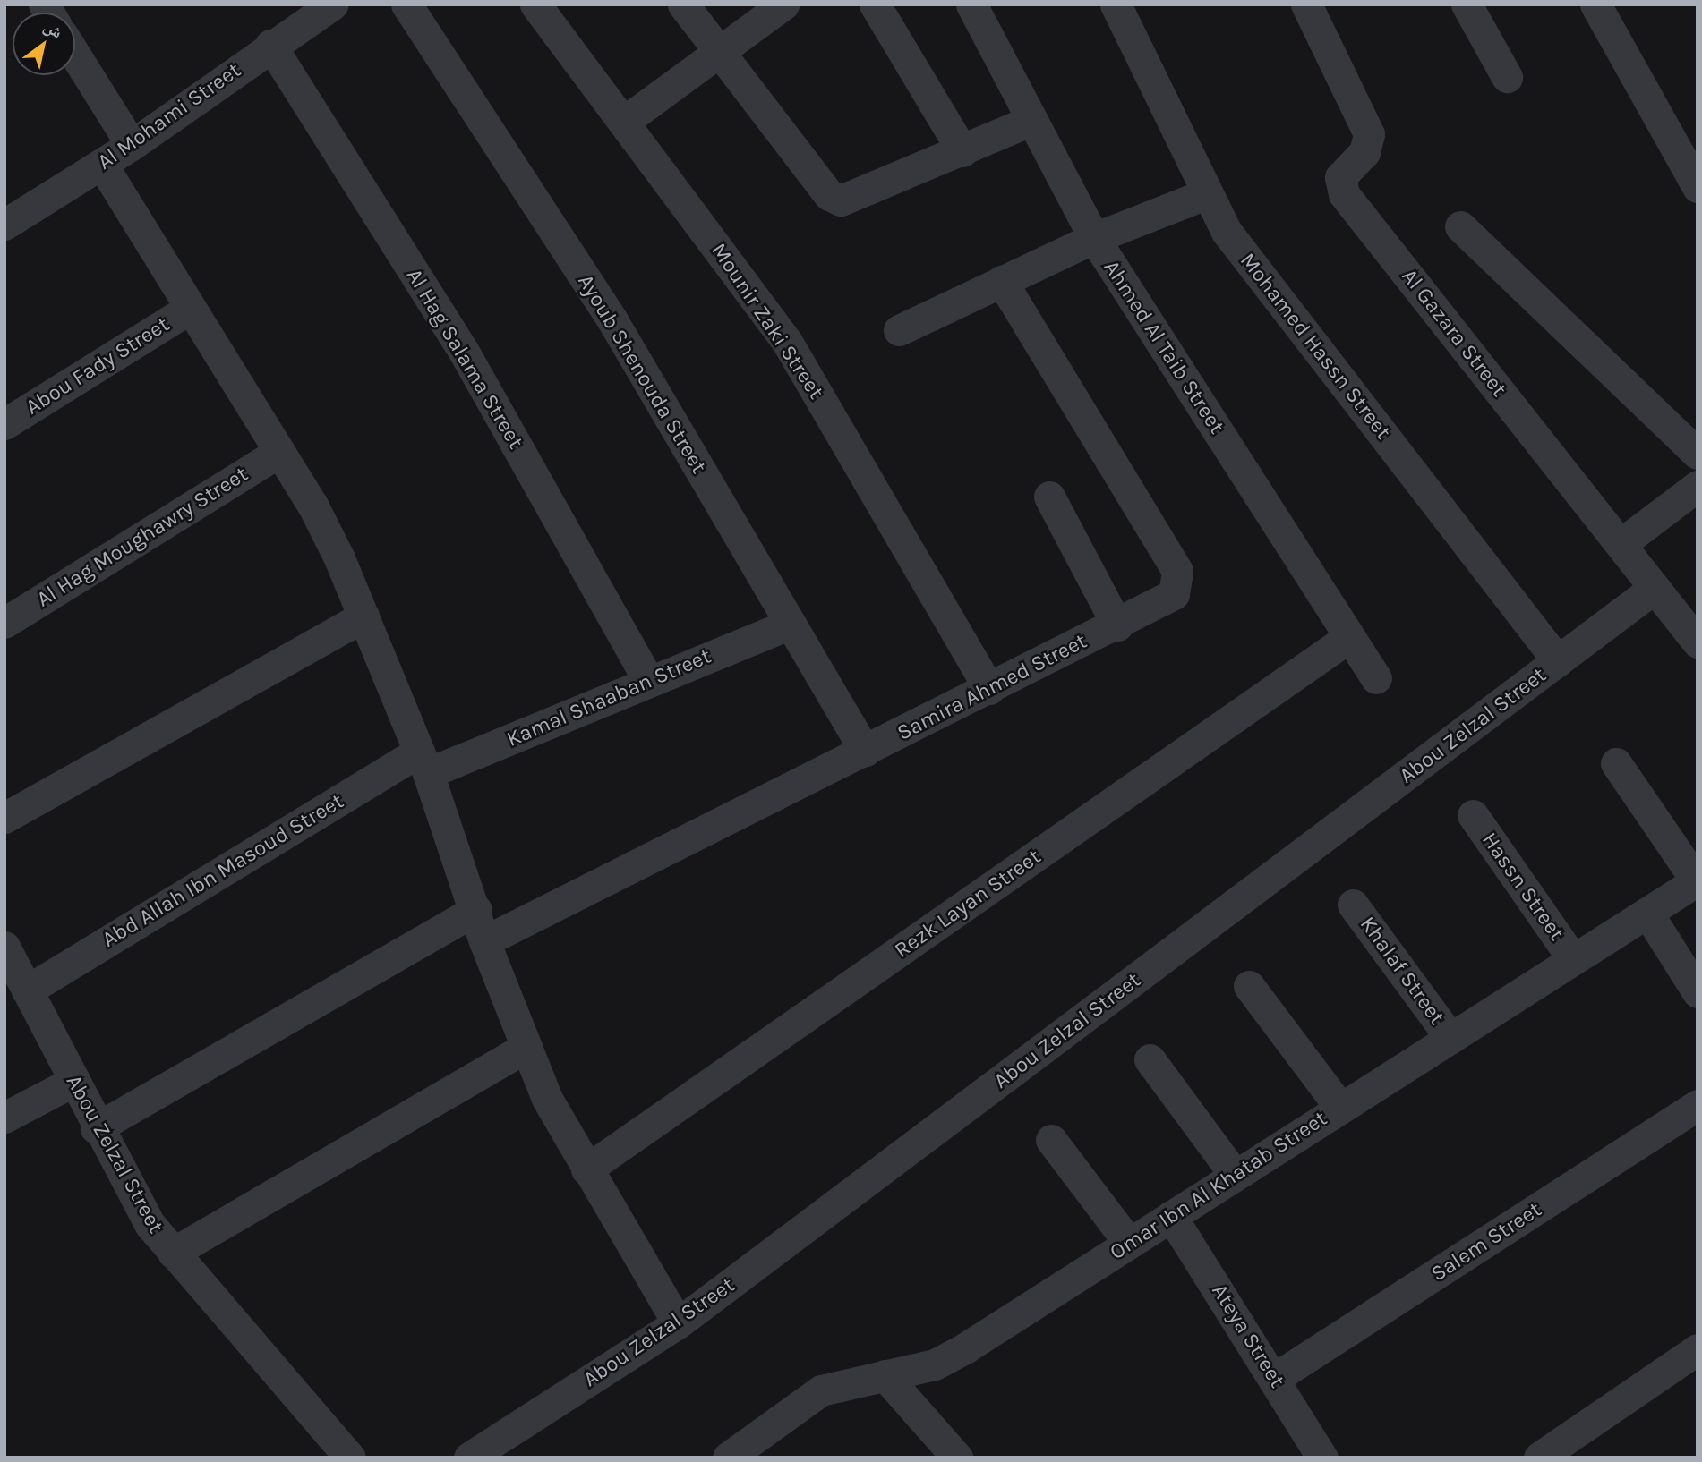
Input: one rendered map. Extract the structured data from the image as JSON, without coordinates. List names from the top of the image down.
{
  "streets": {
    "street": [
      "Al Mohami Street",
      "Mounir Zaki Street",
      "Al Gazara Street",
      "Mohamed Hassn Street",
      "Ahmed Al Taib Street",
      "Al Hag Salama Street",
      "Abou Fady Street",
      "Ayoub Shenouda Street",
      "Al Hag Moughawry Street",
      "Samira Ahmed Street",
      "Kamal Shaaban Street",
      "Abou Zelzal Street",
      "Abd Allah Ibn Masoud Street",
      "Hassn Street",
      "Rezk Layan Street",
      "Khalaf Street",
      "Omar Ibn Al Khatab Street",
      "Salem Street",
      "Ateya Street"
    ]
  },
  "crossings": [
    ["Al Mohami Street", "Al Hag Salama Street"],
    ["Mounir Zaki Street", "Samira Ahmed Street"],
    ["Al Gazara Street", "Abou Zelzal Street"],
    ["Mohamed Hassn Street", "Abou Zelzal Street"],
    ["Ahmed Al Taib Street", "Rezk Layan Street"],
    ["Al Hag Salama Street", "Kamal Shaaban Street"],
    ["Ayoub Shenouda Street", "Samira Ahmed Street"],
    ["Ayoub Shenouda Street", "Kamal Shaaban Street"],
    ["Kamal Shaaban Street", "Abd Allah Ibn Masoud Street"],
    ["Abou Zelzal Street", "Abd Allah Ibn Masoud Street"],
    ["Hassn Street", "Omar Ibn Al Khatab Street"],
    ["Khalaf Street", "Omar Ibn Al Khatab Street"],
    ["Omar Ibn Al Khatab Street", "Ateya Street"],
    ["Salem Street", "Ateya Street"]
  ],
  "north": "top right"
}
